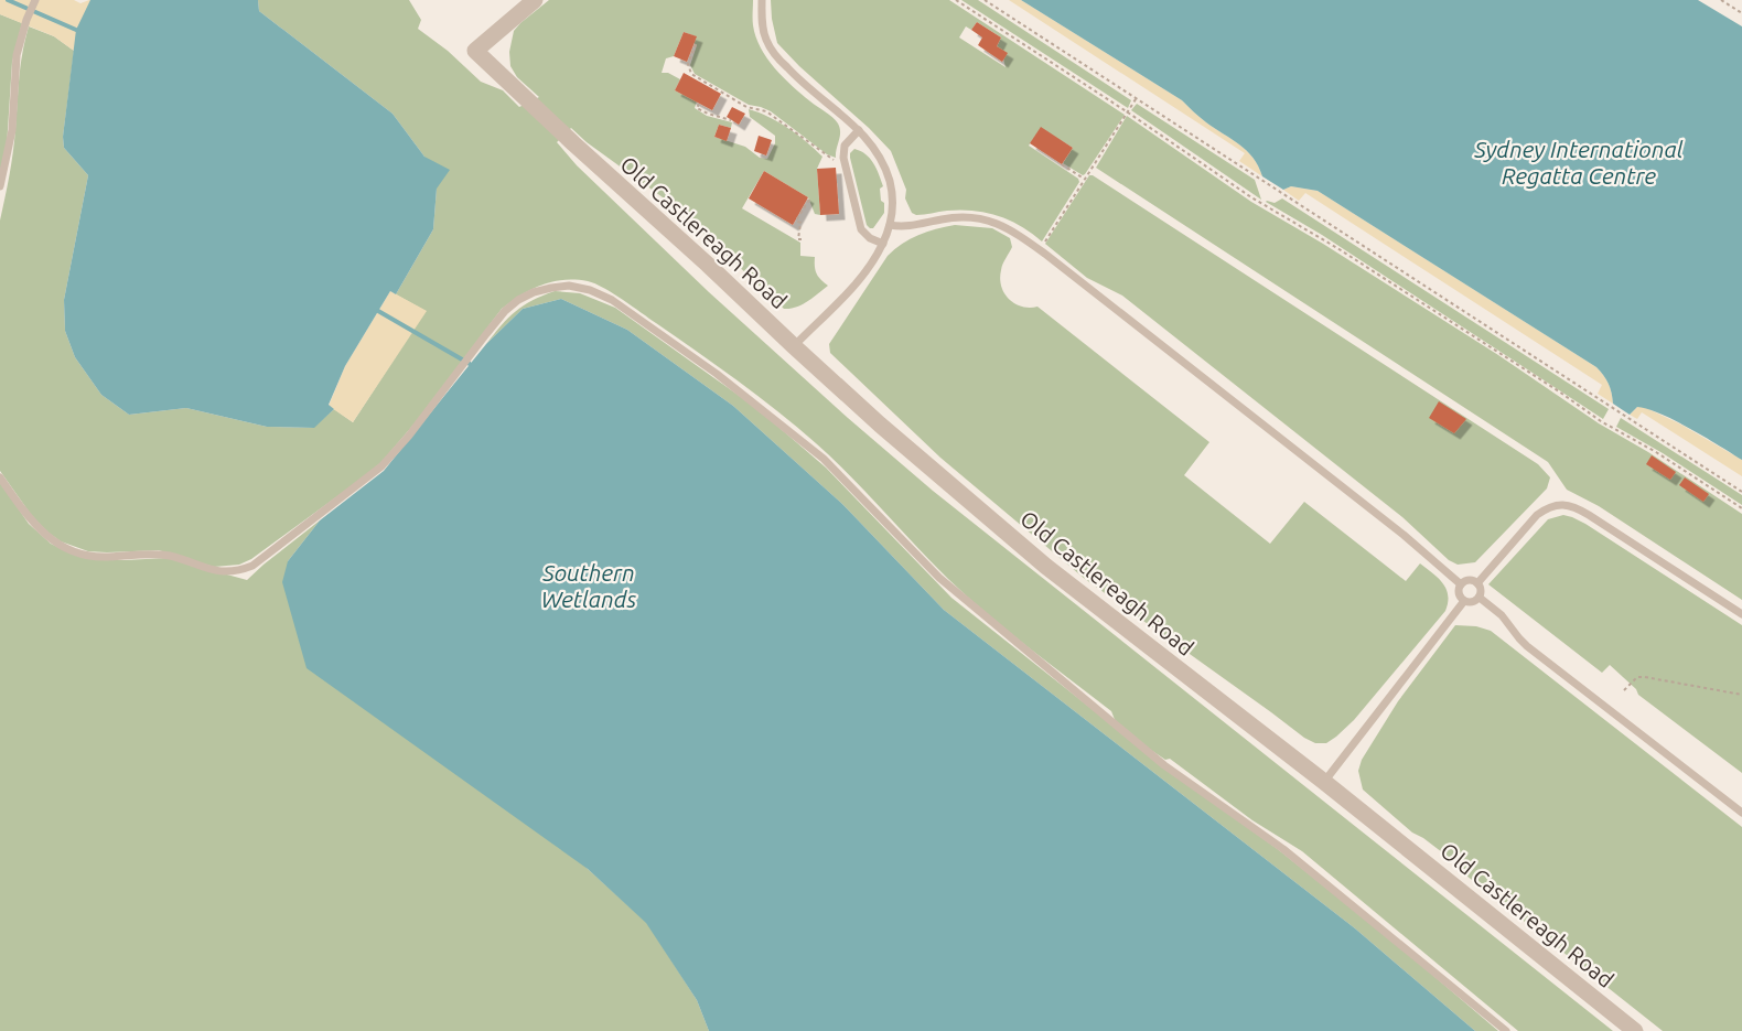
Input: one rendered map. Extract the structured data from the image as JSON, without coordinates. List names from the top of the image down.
{
  "streets": {
    "street": ["Old Castlereagh Road"]
  },
  "water": ["Sydney International Regatta Centre", "Southern Wetlands"]
}
